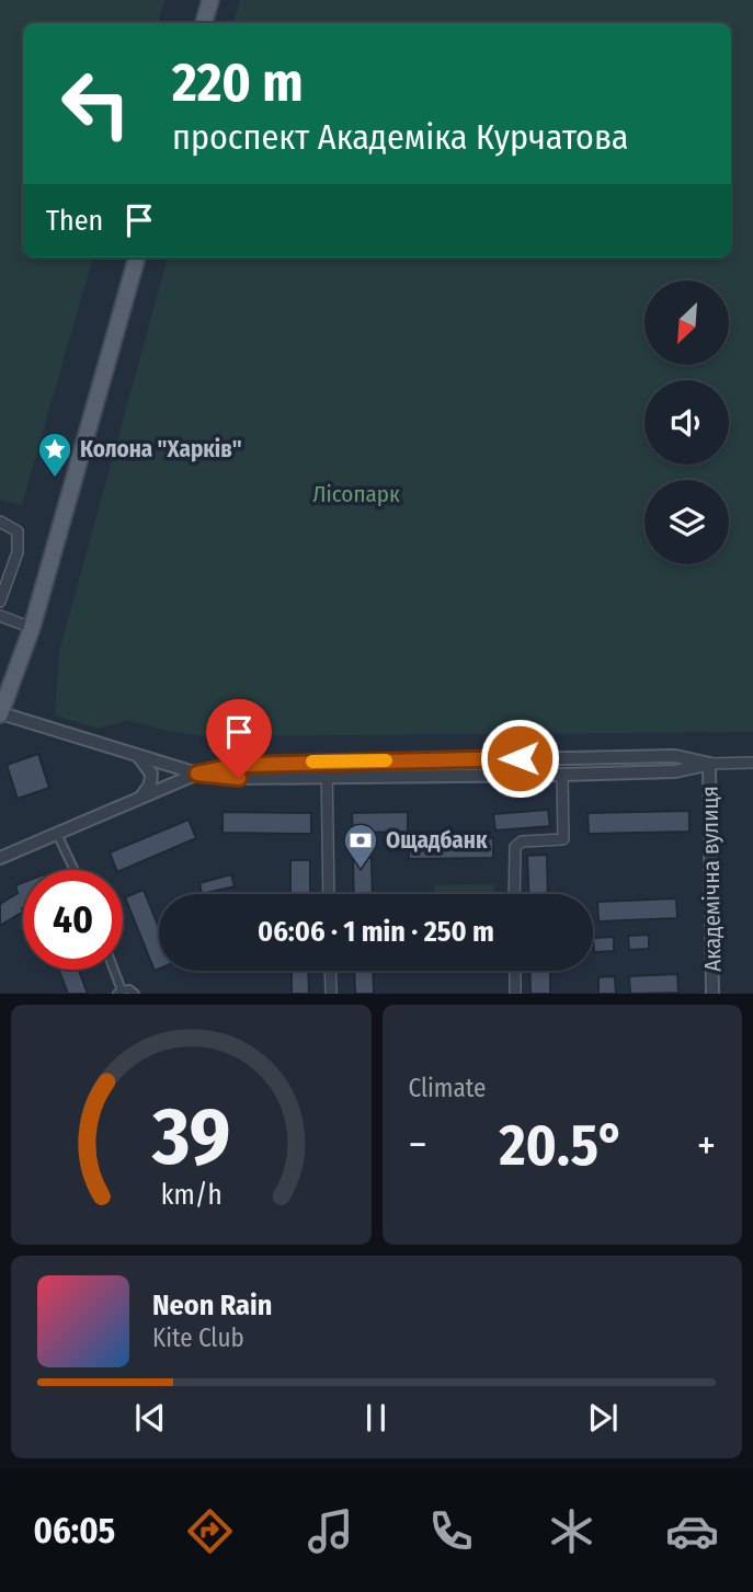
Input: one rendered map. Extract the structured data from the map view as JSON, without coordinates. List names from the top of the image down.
{
  "streets": {
    "street": ["Академічна вулиця"]
  },
  "parks": ["Лісопарк"],
  "places": {
    "place": ["Колона \"Харків\""],
    "bank": ["Ощадбанк"]
  },
  "north": "bottom left",
  "page": {
    "turn": ["220 m", "проспект Академіка Курчатова"],
    "then": "Then",
    "limit": "40",
    "trip": "06:06 · 1 min · 250 m",
    "tile": "Climate",
    "heat": ["−", "20.5°", "+"],
    "song": ["Neon Rain", "Kite Club"],
    "tabs": "06:05",
    "gauge": ["39", "km/h"]
  }
}
